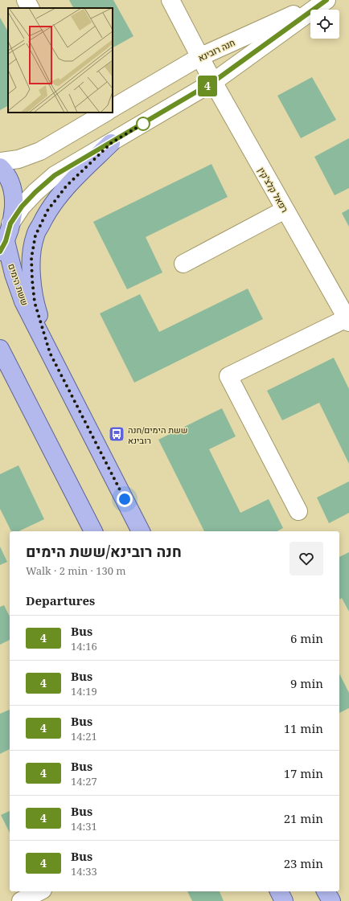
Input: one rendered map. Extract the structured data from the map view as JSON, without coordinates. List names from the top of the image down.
{
  "streets": {
    "main road": ["ששת הימים"],
    "street": ["חנה רובינא", "רפאל קלצ'קין"]
  },
  "crossings": [
    ["חנה רובינא", "רפאל קלצ'קין"]
  ],
  "places": {
    "bus stop": ["ששת הימים/חנה רובינא"]
  },
  "lines": ["bus line 4"],
  "page": {
    "on_map": "4",
    "heading": [
      ["חנה רובינא/ששת הימים", "Walk · 2 min · 130 m"],
      "Departures"
    ],
    "list": [
      {
        "mark": "4",
        "name": "Bus",
        "note": "14:16",
        "value": "6 min"
      },
      {
        "mark": "4",
        "name": "Bus",
        "note": "14:19",
        "value": "9 min"
      },
      {
        "mark": "4",
        "name": "Bus",
        "note": "14:21",
        "value": "11 min"
      },
      {
        "mark": "4",
        "name": "Bus",
        "note": "14:27",
        "value": "17 min"
      },
      {
        "mark": "4",
        "name": "Bus",
        "note": "14:31",
        "value": "21 min"
      },
      {
        "mark": "4",
        "name": "Bus",
        "note": "14:33",
        "value": "23 min"
      }
    ]
  }
}
